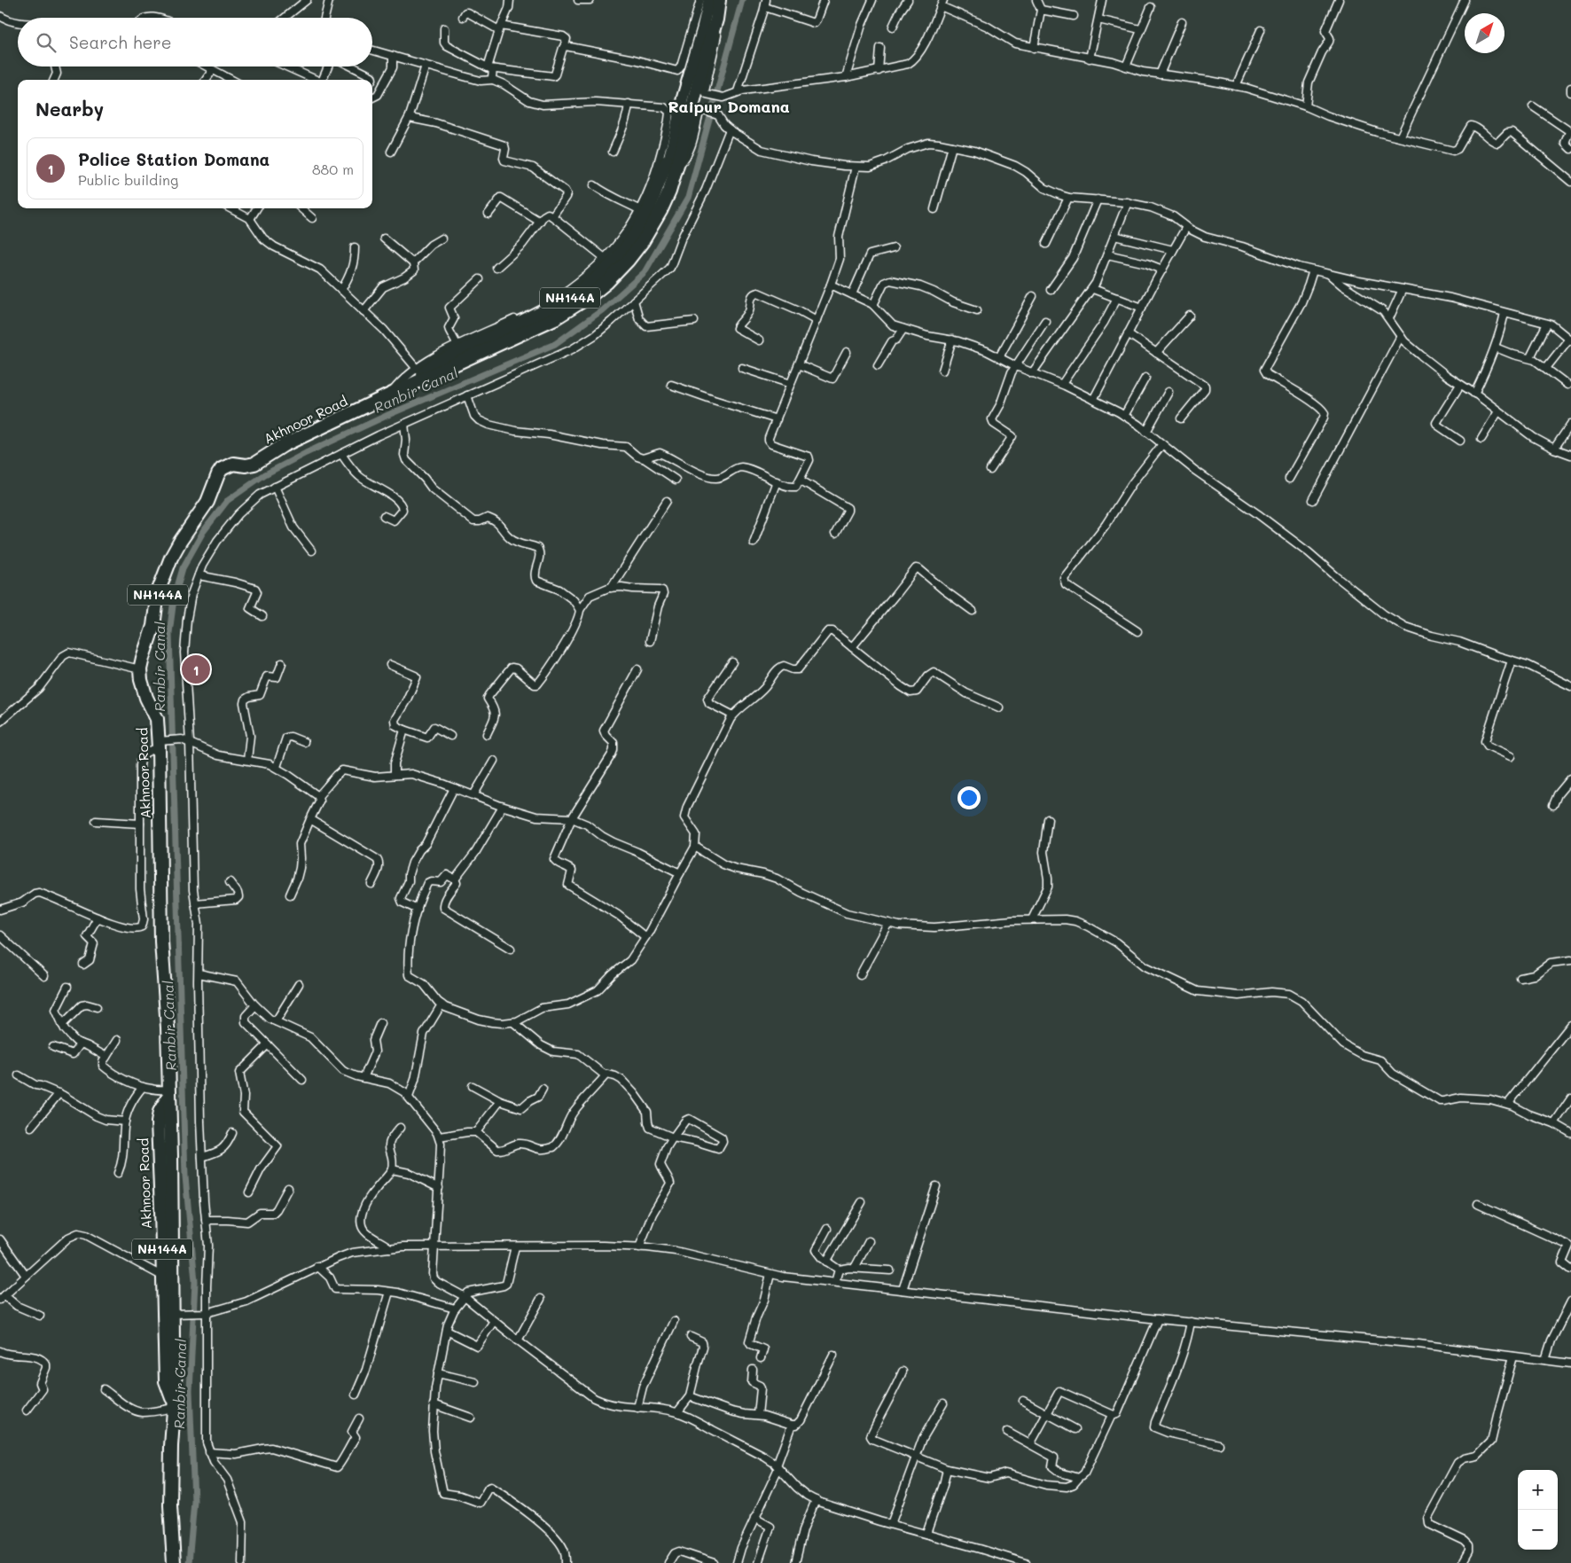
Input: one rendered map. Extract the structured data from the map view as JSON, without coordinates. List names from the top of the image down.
{
  "streets": {
    "highway": ["NH144A", "Akhnoor Road"]
  },
  "districts": ["Raipur Domana"],
  "water": ["Ranbir Canal"],
  "north": "top right",
  "page": {
    "search": "Search here",
    "heading": "Nearby",
    "list": [
      {
        "mark": "1",
        "name": "Police Station Domana",
        "note": "Public building",
        "value": "880 m"
      }
    ],
    "pins": "1",
    "map_buttons": ["+", "−"]
  }
}
